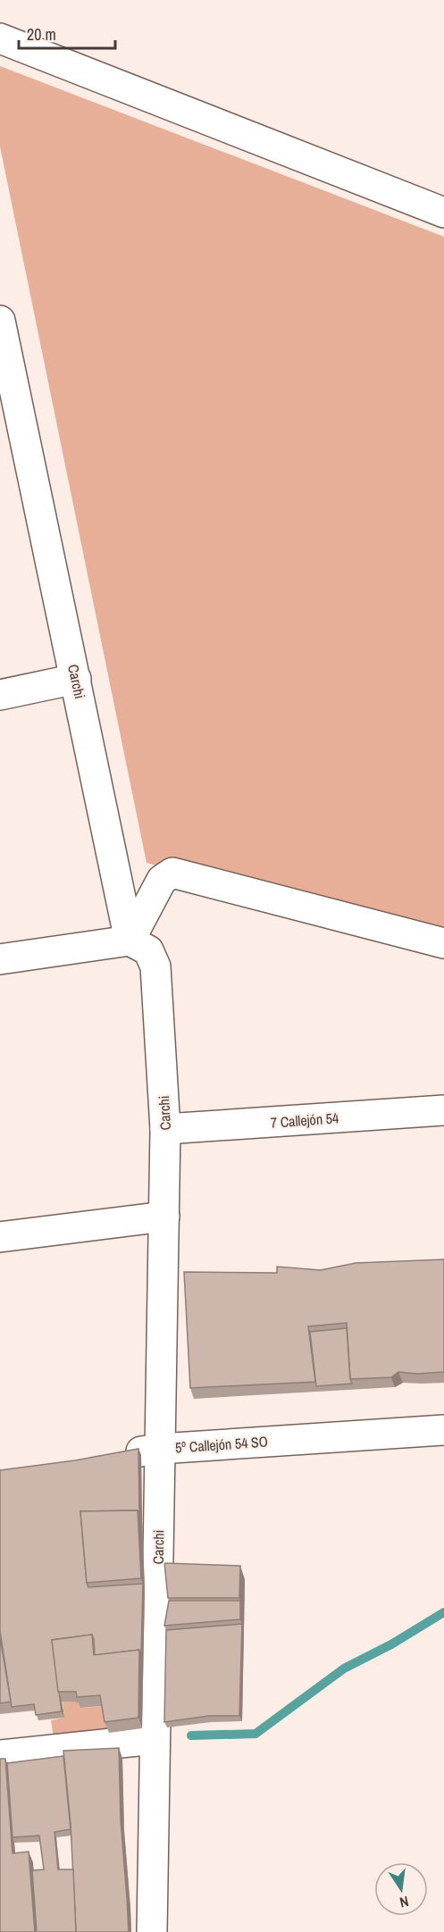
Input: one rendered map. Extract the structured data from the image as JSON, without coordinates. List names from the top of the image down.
{
  "streets": {
    "street": ["Carchi", "7 Callejón 54", "5º Callejón 54 SO"]
  },
  "crossings": [
    ["Carchi", "7 Callejón 54"],
    ["Carchi", "5º Callejón 54 SO"]
  ],
  "scale_bar": "20 m",
  "north": "bottom"
}
